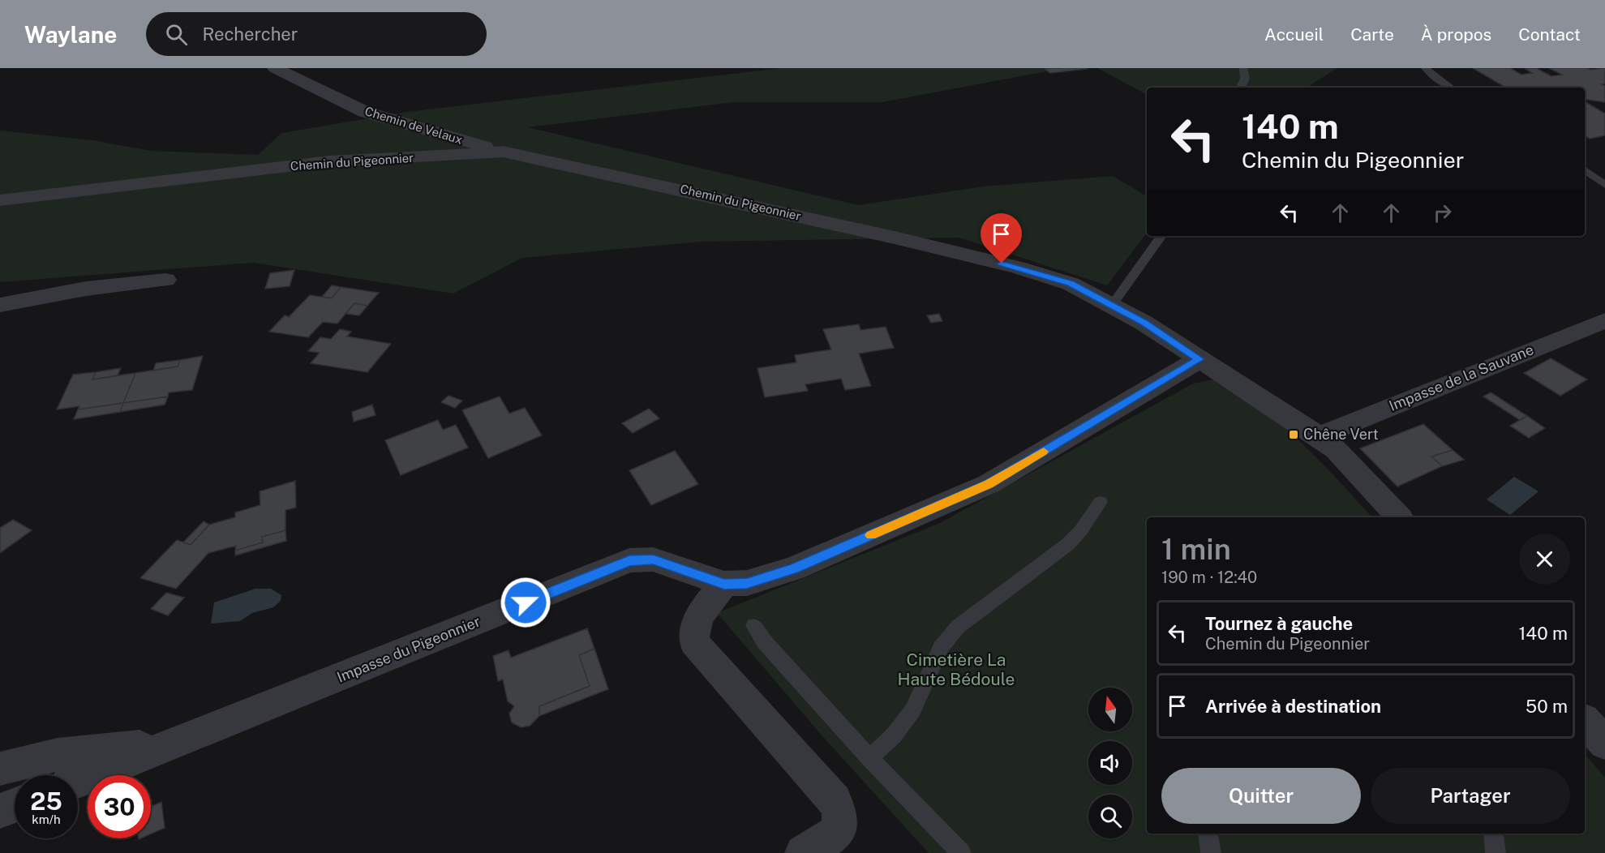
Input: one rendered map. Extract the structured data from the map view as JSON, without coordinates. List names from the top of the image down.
{
  "streets": {
    "street": [
      "Chemin de Velaux",
      "Chemin du Pigeonnier",
      "Impasse de la Sauvane",
      "Impasse du Pigeonnier"
    ]
  },
  "crossings": [
    ["Chemin de Velaux", "Chemin du Pigeonnier"],
    ["Chemin du Pigeonnier", "Impasse de la Sauvane"],
    ["Chemin du Pigeonnier", "Impasse du Pigeonnier"]
  ],
  "parks": ["Cimetière La Haute Bédoule"],
  "places": {
    "transit": ["Chêne Vert"]
  },
  "north": "top",
  "page": {
    "header": "Waylane",
    "search": "Rechercher",
    "nav": [
      "Accueil",
      "Carte",
      "À propos",
      "Contact"
    ],
    "turn": ["140 m", "Chemin du Pigeonnier"],
    "heading": ["1 min", "190 m · 12:40"],
    "list": [
      {
        "name": "Tournez à gauche",
        "note": "Chemin du Pigeonnier",
        "value": "140 m"
      },
      {
        "name": "Arrivée à destination",
        "value": "50 m"
      }
    ],
    "buttons": ["Quitter", "Partager"],
    "speed": "25 km/h",
    "limit": "30"
  }
}
